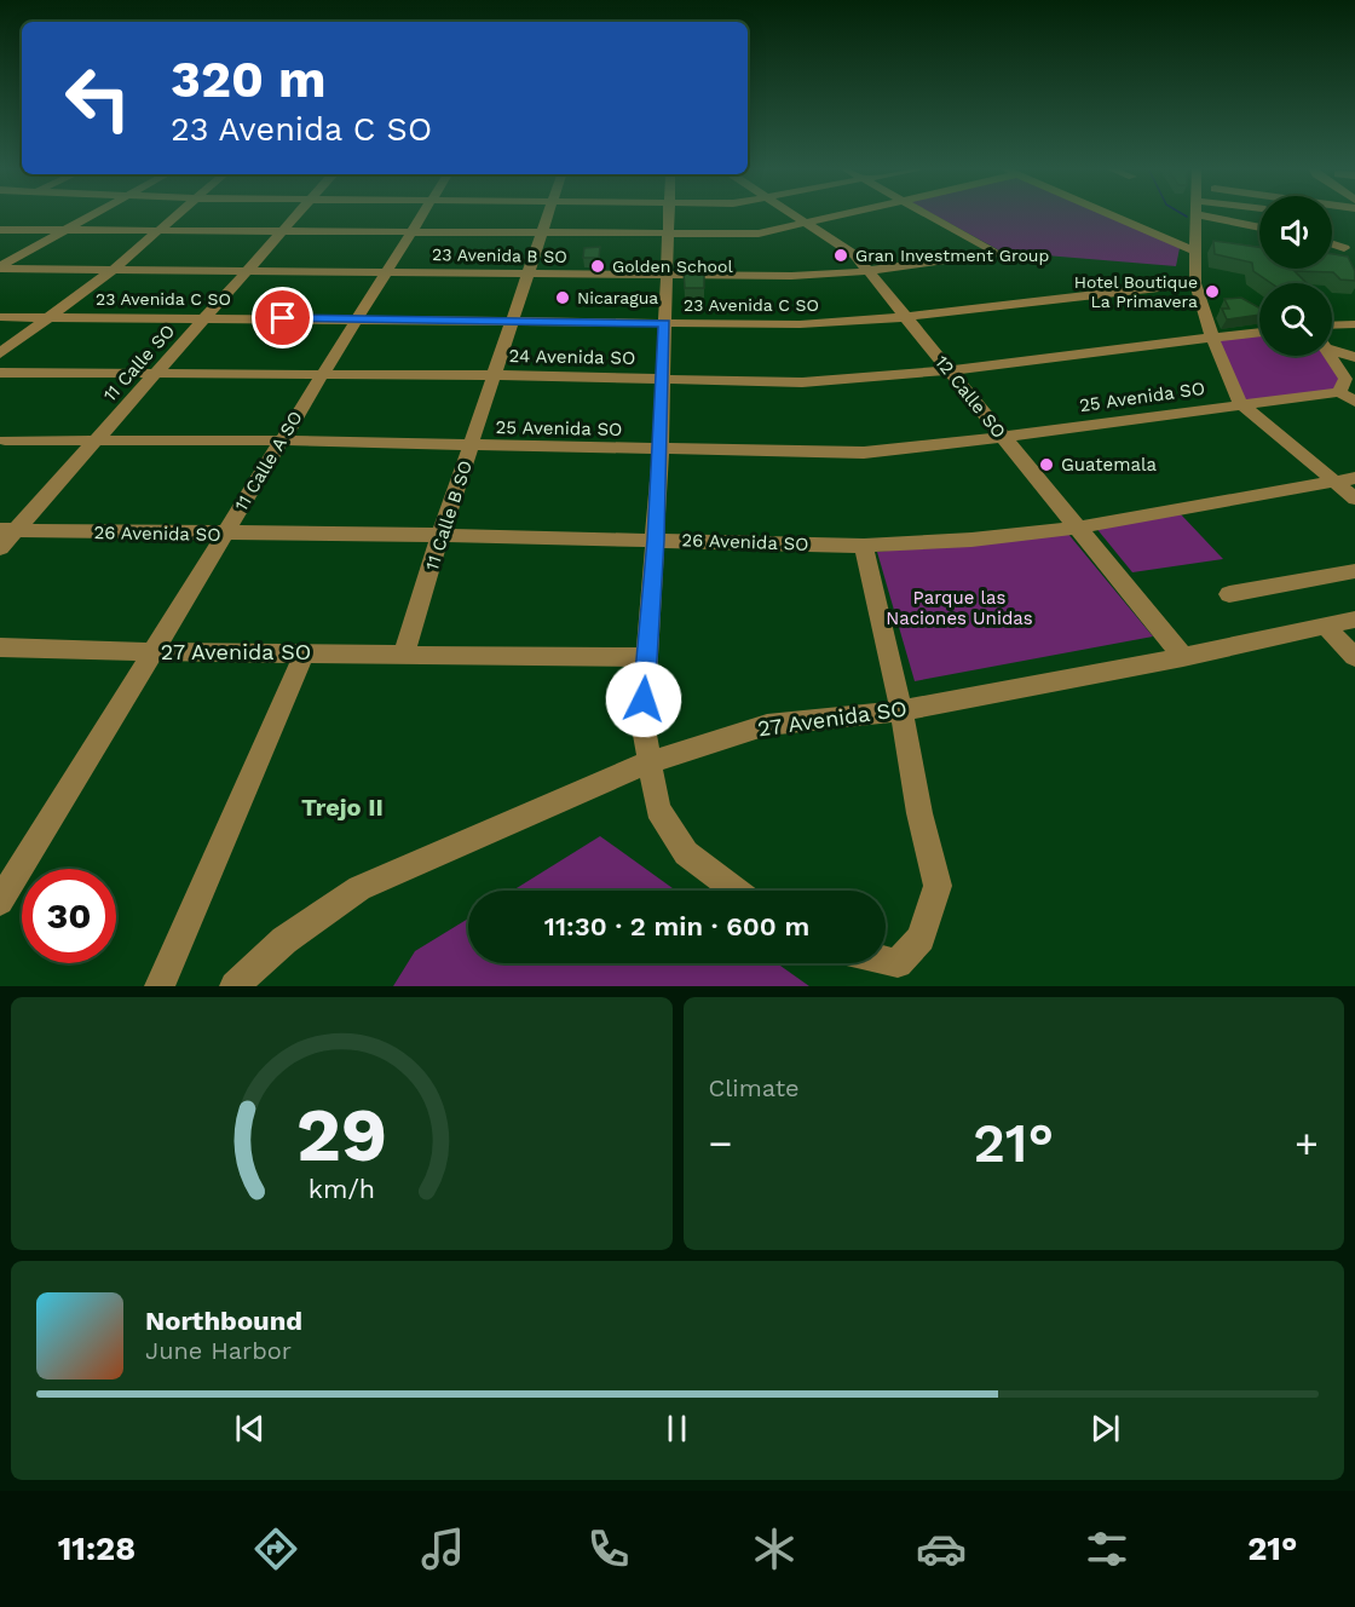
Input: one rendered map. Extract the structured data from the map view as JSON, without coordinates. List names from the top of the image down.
{
  "streets": {
    "street": [
      "23 Avenida B SO",
      "23 Avenida C SO",
      "24 Avenida SO",
      "11 Calle SO",
      "12 Calle SO",
      "25 Avenida SO",
      "11 Calle A SO",
      "11 Calle B SO",
      "26 Avenida SO",
      "27 Avenida SO"
    ]
  },
  "crossings": [
    ["23 Avenida B SO", "11 Calle SO"],
    ["23 Avenida B SO", "12 Calle SO"],
    ["23 Avenida B SO", "11 Calle A SO"],
    ["23 Avenida B SO", "11 Calle B SO"],
    ["23 Avenida C SO", "11 Calle SO"],
    ["23 Avenida C SO", "12 Calle SO"],
    ["23 Avenida C SO", "11 Calle A SO"],
    ["23 Avenida C SO", "11 Calle B SO"],
    ["24 Avenida SO", "11 Calle SO"],
    ["24 Avenida SO", "12 Calle SO"],
    ["24 Avenida SO", "11 Calle A SO"],
    ["24 Avenida SO", "11 Calle B SO"],
    ["11 Calle SO", "25 Avenida SO"],
    ["11 Calle SO", "26 Avenida SO"],
    ["12 Calle SO", "25 Avenida SO"],
    ["12 Calle SO", "26 Avenida SO"],
    ["12 Calle SO", "27 Avenida SO"],
    ["25 Avenida SO", "11 Calle A SO"],
    ["25 Avenida SO", "11 Calle B SO"],
    ["11 Calle A SO", "26 Avenida SO"],
    ["11 Calle A SO", "27 Avenida SO"],
    ["11 Calle B SO", "26 Avenida SO"],
    ["11 Calle B SO", "27 Avenida SO"]
  ],
  "districts": ["Trejo II"],
  "parks": ["Parque las Naciones Unidas"],
  "places": [
    "Gran Investment Group",
    "Golden School",
    "Hotel Boutique La Primavera",
    "Nicaragua",
    "Guatemala"
  ],
  "page": {
    "turn": ["320 m", "23 Avenida C SO"],
    "limit": "30",
    "trip": "11:30 · 2 min · 600 m",
    "tile": "Climate",
    "heat": ["−", "21°", "+"],
    "song": ["Northbound", "June Harbor"],
    "tabs": ["11:28", "21°"],
    "gauge": ["29", "km/h"]
  }
}
